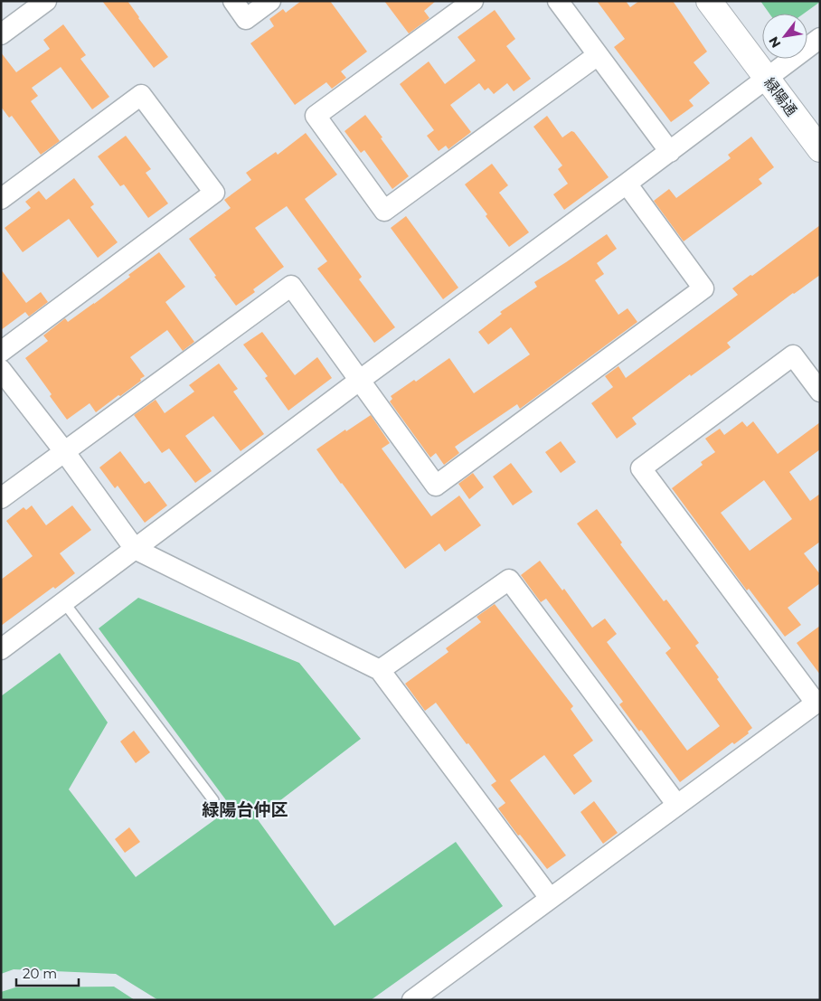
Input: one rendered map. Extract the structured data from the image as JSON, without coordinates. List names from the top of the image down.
{
  "streets": {
    "street": ["緑陽通"]
  },
  "districts": ["緑陽台仲区"],
  "scale_bar": "20 m",
  "north": "bottom left"
}
